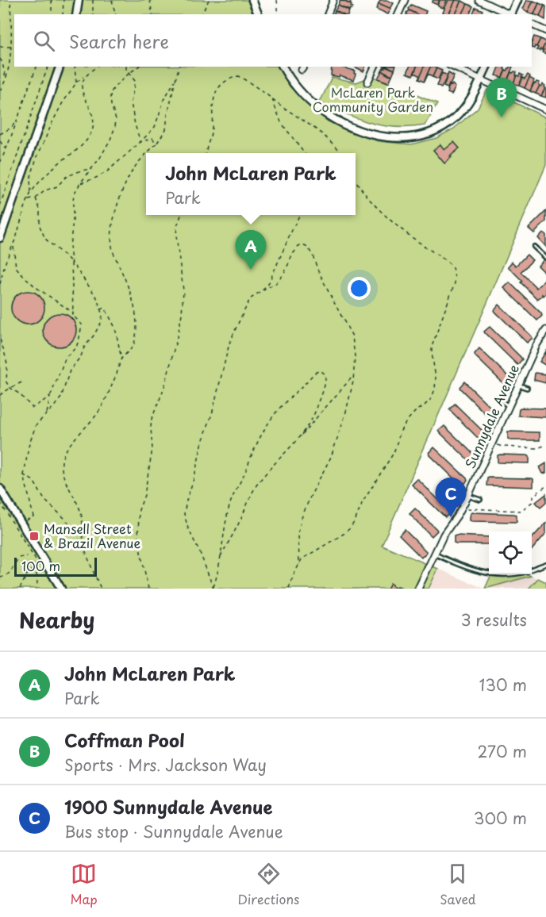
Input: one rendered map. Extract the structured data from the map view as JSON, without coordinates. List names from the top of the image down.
{
  "streets": {
    "street": ["Sunnydale Avenue"]
  },
  "parks": ["McLaren Park Community Garden"],
  "places": {
    "transit": ["Mansell Street & Brazil Avenue"]
  },
  "scale_bar": "100 m",
  "page": {
    "search": "Search here",
    "pins": ["B", "A", "C"],
    "popup": ["John McLaren Park", "Park"],
    "scale": "100 m",
    "heading": ["Nearby", "3 results"],
    "list": [
      {
        "mark": "A",
        "name": "John McLaren Park",
        "note": "Park",
        "value": "130 m"
      },
      {
        "mark": "B",
        "name": "Coffman Pool",
        "note": "Sports · Mrs. Jackson Way",
        "value": "270 m"
      },
      {
        "mark": "C",
        "name": "1900 Sunnydale Avenue",
        "note": "Bus stop · Sunnydale Avenue",
        "value": "300 m"
      }
    ],
    "nav": ["Map", "Directions", "Saved"]
  }
}
